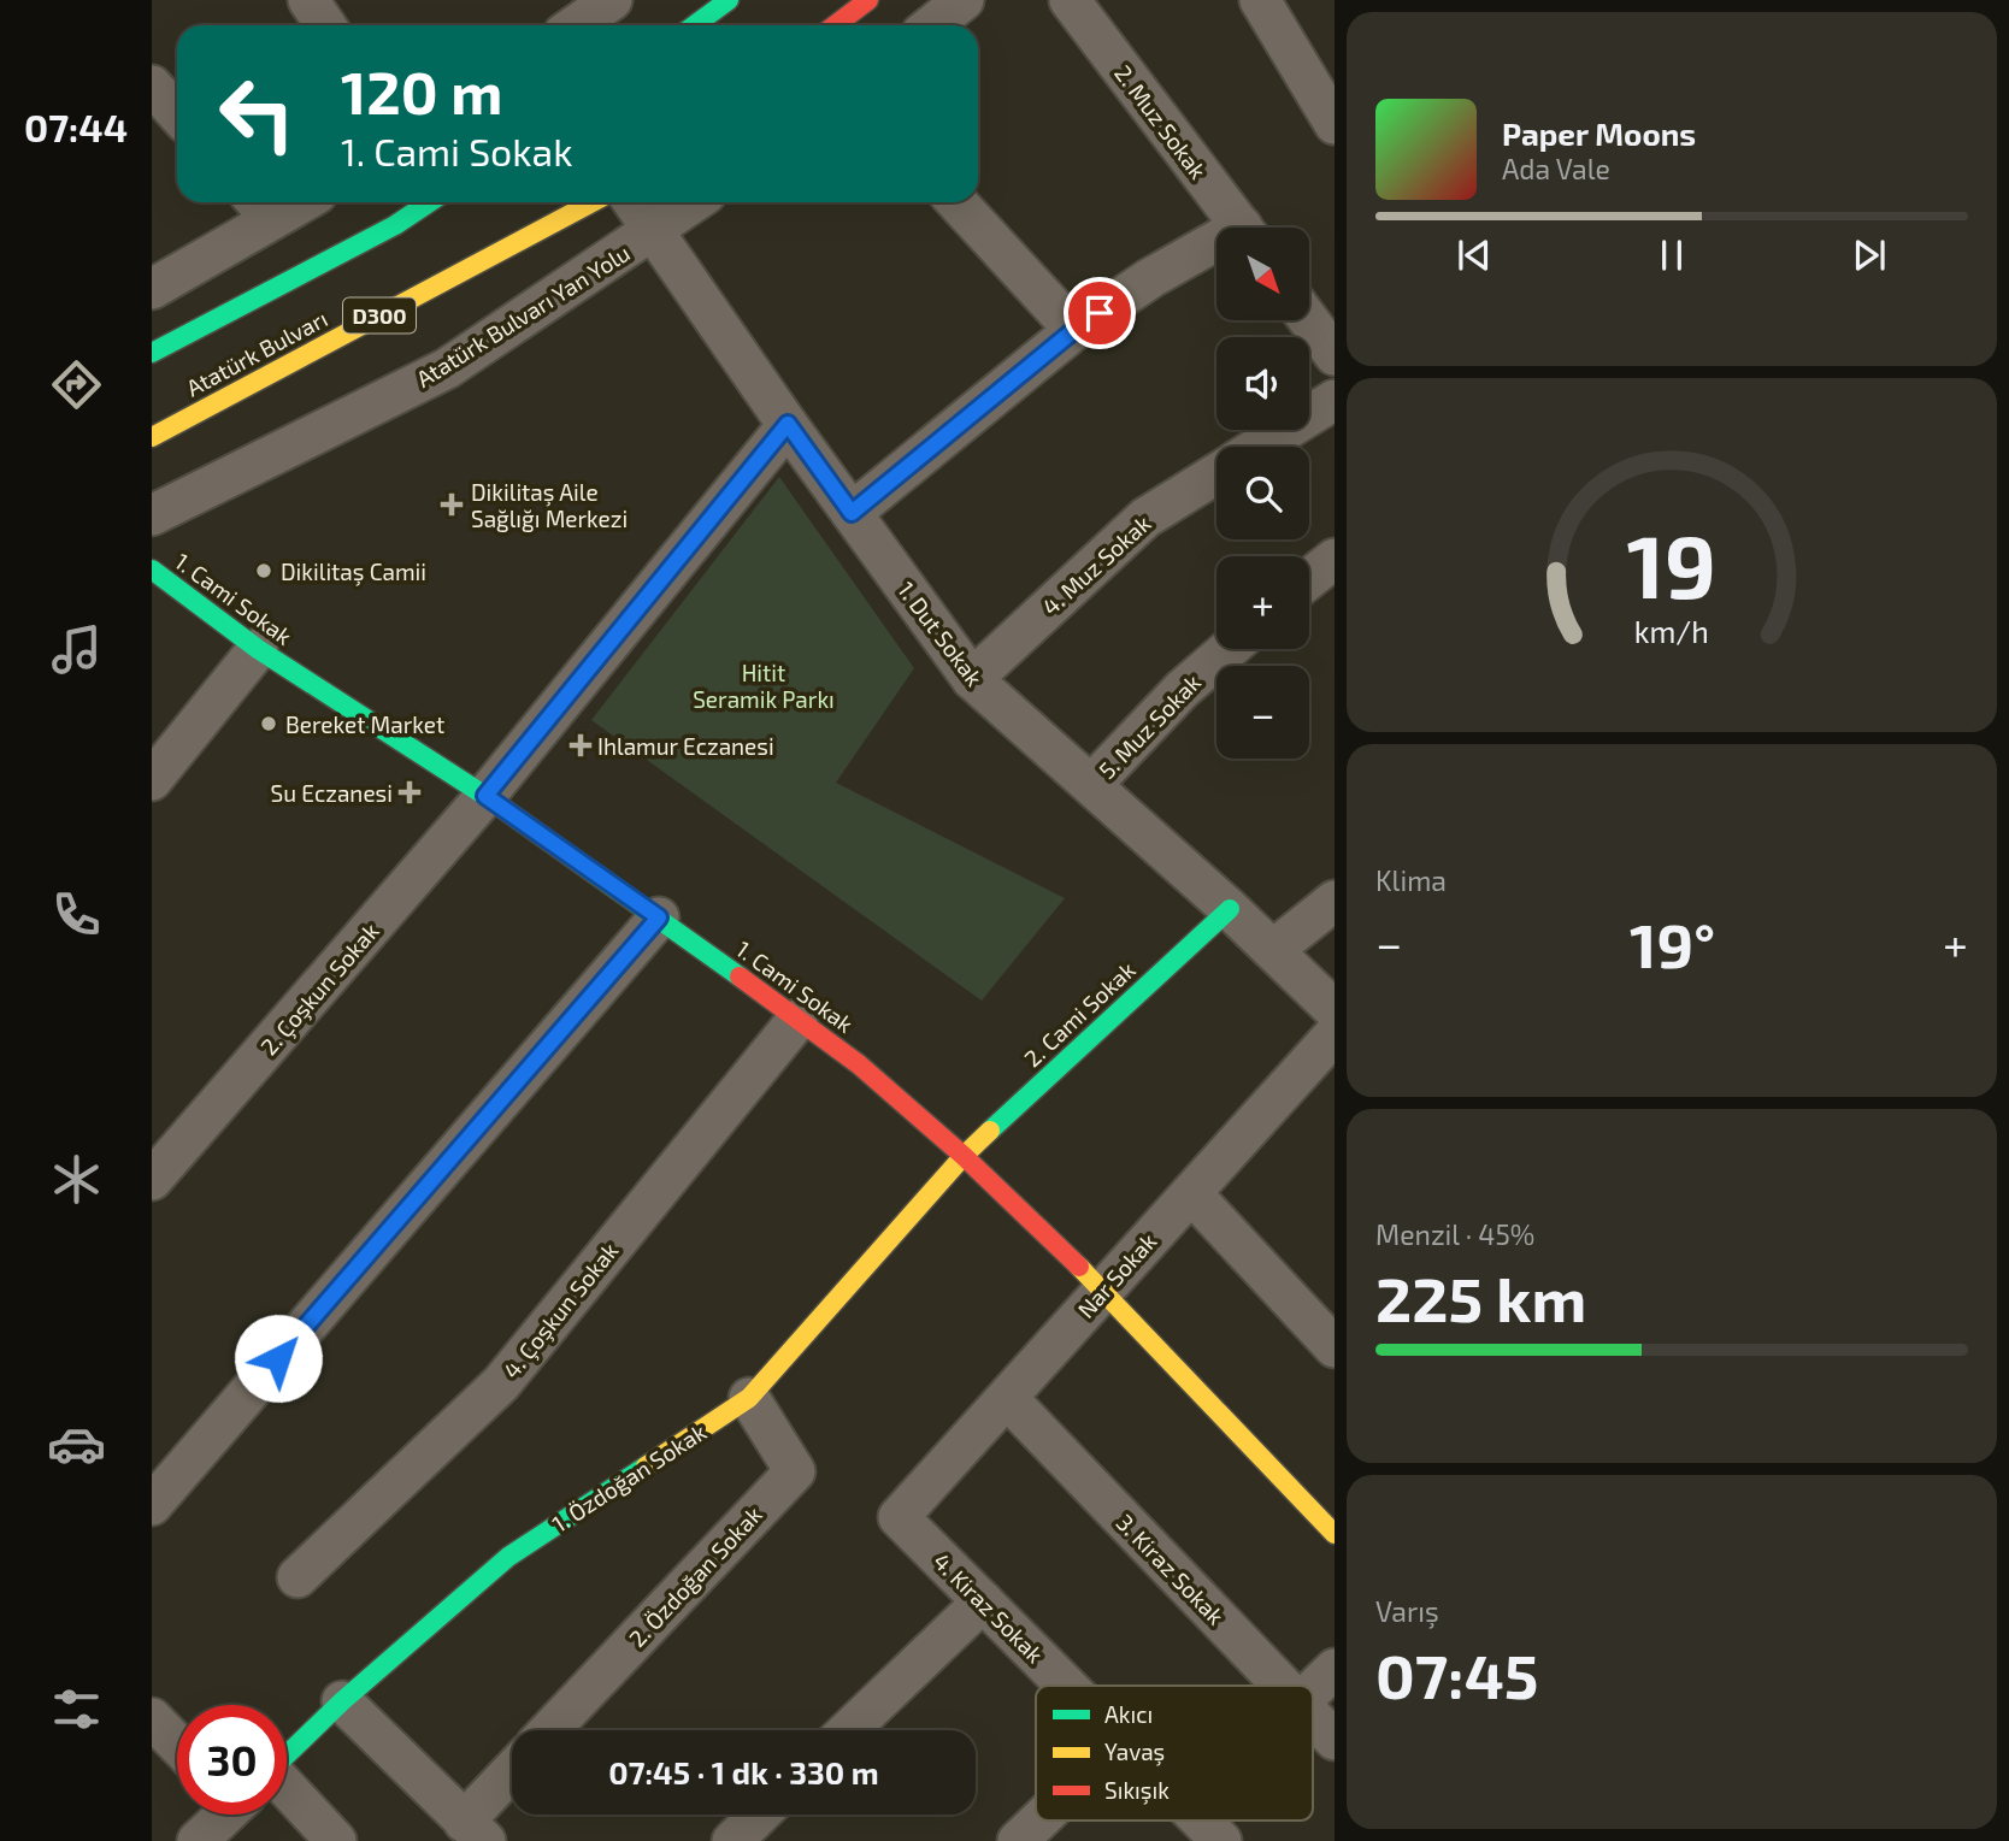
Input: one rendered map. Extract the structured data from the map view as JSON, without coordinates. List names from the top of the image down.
{
  "streets": {
    "main road": [
      "D300",
      "Atatürk Bulvarı",
      "1. Cami Sokak",
      "2. Cami Sokak",
      "1. Özdoğan Sokak"
    ],
    "street": [
      "2. Muz Sokak",
      "Atatürk Bulvarı Yan Yolu",
      "4. Muz Sokak",
      "1. Dut Sokak",
      "5. Muz Sokak",
      "2. Çoşkun Sokak",
      "Nar Sokak",
      "4. Çoşkun Sokak",
      "3. Kiraz Sokak",
      "2. Özdoğan Sokak",
      "4. Kiraz Sokak"
    ]
  },
  "crossings": [
    ["Atatürk Bulvarı Yan Yolu", "1. Dut Sokak"],
    ["4. Muz Sokak", "1. Dut Sokak"],
    ["1. Cami Sokak", "2. Çoşkun Sokak"],
    ["1. Cami Sokak", "2. Cami Sokak"],
    ["1. Cami Sokak", "Nar Sokak"],
    ["1. Cami Sokak", "4. Çoşkun Sokak"],
    ["1. Cami Sokak", "1. Özdoğan Sokak"],
    ["1. Dut Sokak", "5. Muz Sokak"],
    ["1. Dut Sokak", "2. Çoşkun Sokak"],
    ["1. Dut Sokak", "2. Cami Sokak"],
    ["2. Cami Sokak", "1. Özdoğan Sokak"],
    ["Nar Sokak", "3. Kiraz Sokak"],
    ["Nar Sokak", "4. Kiraz Sokak"],
    ["1. Özdoğan Sokak", "2. Özdoğan Sokak"]
  ],
  "parks": ["Hitit Seramik Parkı"],
  "places": {
    "health": ["Dikilitaş Aile Sağlığı Merkezi", "Ihlamur Eczanesi", "Su Eczanesi"],
    "other": ["Dikilitaş Camii", "Bereket Market"]
  },
  "legend": ["Akıcı", "Yavaş", "Sıkışık"],
  "north": "bottom right",
  "page": {
    "tabs": "07:44",
    "turn": ["120 m", "1. Cami Sokak"],
    "song": ["Paper Moons", "Ada Vale"],
    "map_buttons": ["+", "−"],
    "tile": [
      "Klima",
      ["Menzil · 45%", "225 km"],
      ["Varış", "07:45"]
    ],
    "heat": ["−", "19°", "+"],
    "limit": "30",
    "trip": "07:45 · 1 dk · 330 m",
    "gauge": ["19", "km/h"]
  }
}
